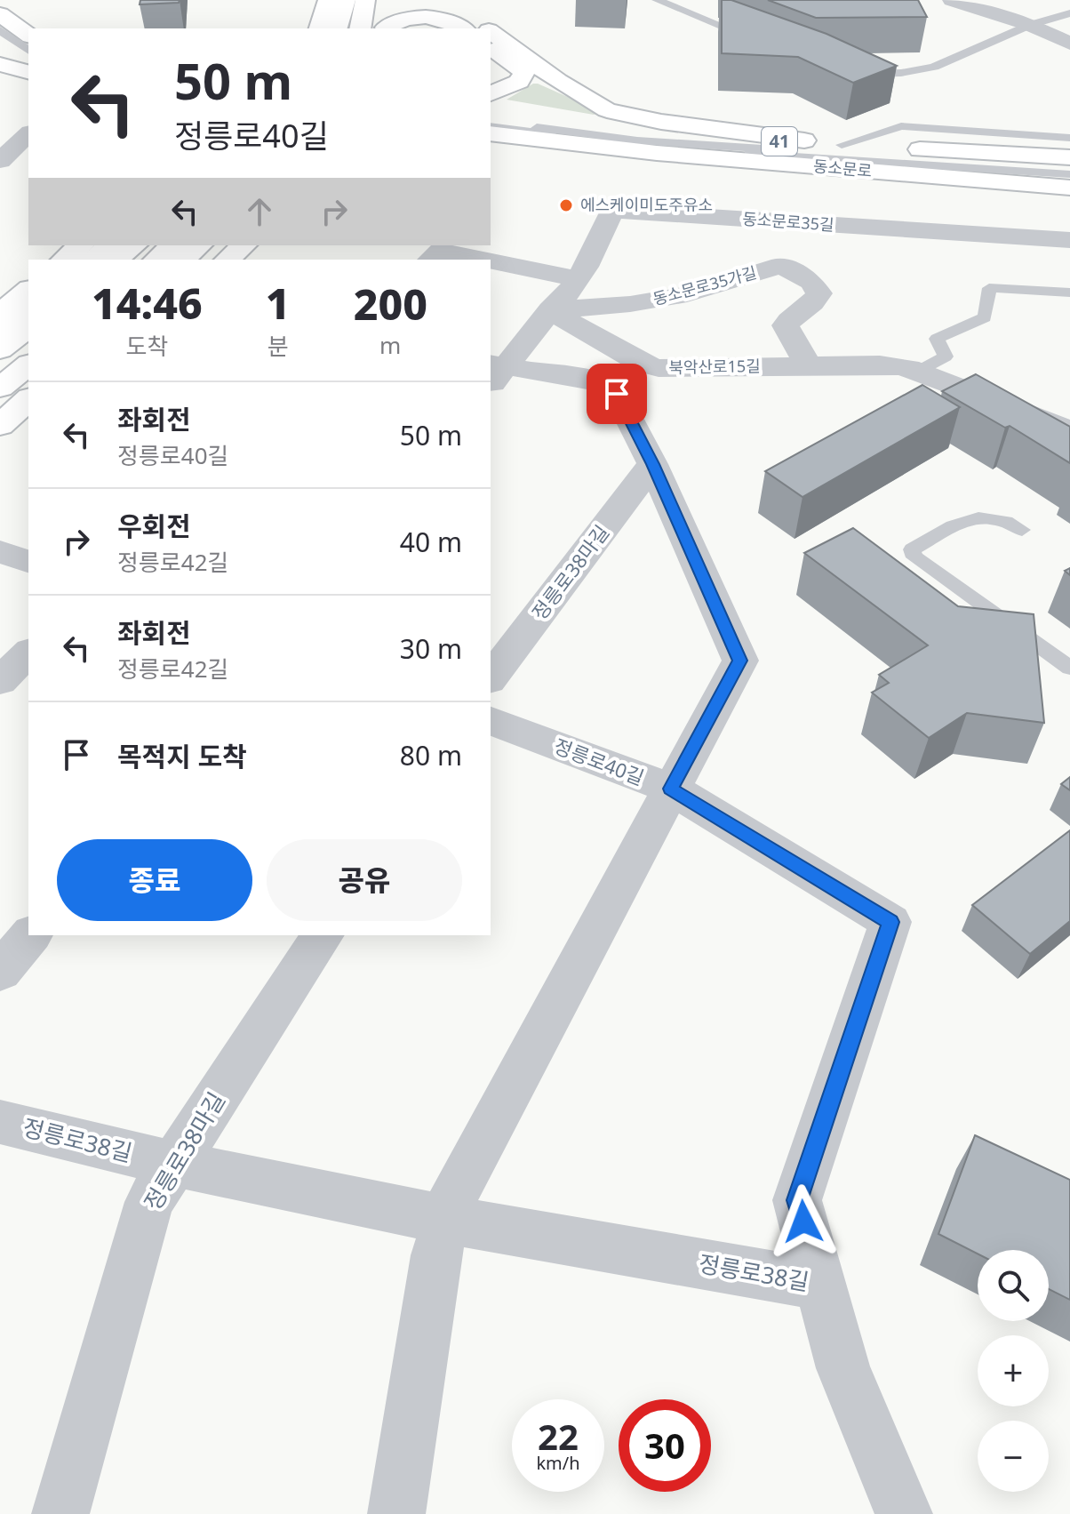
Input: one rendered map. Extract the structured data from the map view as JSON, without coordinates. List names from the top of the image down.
{
  "streets": {
    "main road": ["41", "동소문로"],
    "street": [
      "동소문로35길",
      "동소문로35가길",
      "북악산로15길",
      "정릉로38마길",
      "정릉로40길",
      "정릉로38길"
    ]
  },
  "crossings": [
    ["동소문로35길", "동소문로35가길"],
    ["동소문로35길", "북악산로15길"],
    ["동소문로35가길", "북악산로15길"],
    ["정릉로38마길", "정릉로38길"],
    ["정릉로40길", "정릉로38길"]
  ],
  "places": ["에스케이미도주유소"],
  "page": {
    "turn": ["50 m", "정릉로40길"],
    "eta": [
      "14:46",
      "도착",
      "1",
      "분",
      "200",
      "m"
    ],
    "list": [
      {
        "name": "좌회전",
        "note": "정릉로40길",
        "value": "50 m"
      },
      {
        "name": "우회전",
        "note": "정릉로42길",
        "value": "40 m"
      },
      {
        "name": "좌회전",
        "note": "정릉로42길",
        "value": "30 m"
      },
      {
        "name": "목적지 도착",
        "value": "80 m"
      }
    ],
    "buttons": ["종료", "공유"],
    "map_buttons": ["+", "−"],
    "speed": "22 km/h",
    "limit": "30"
  }
}
